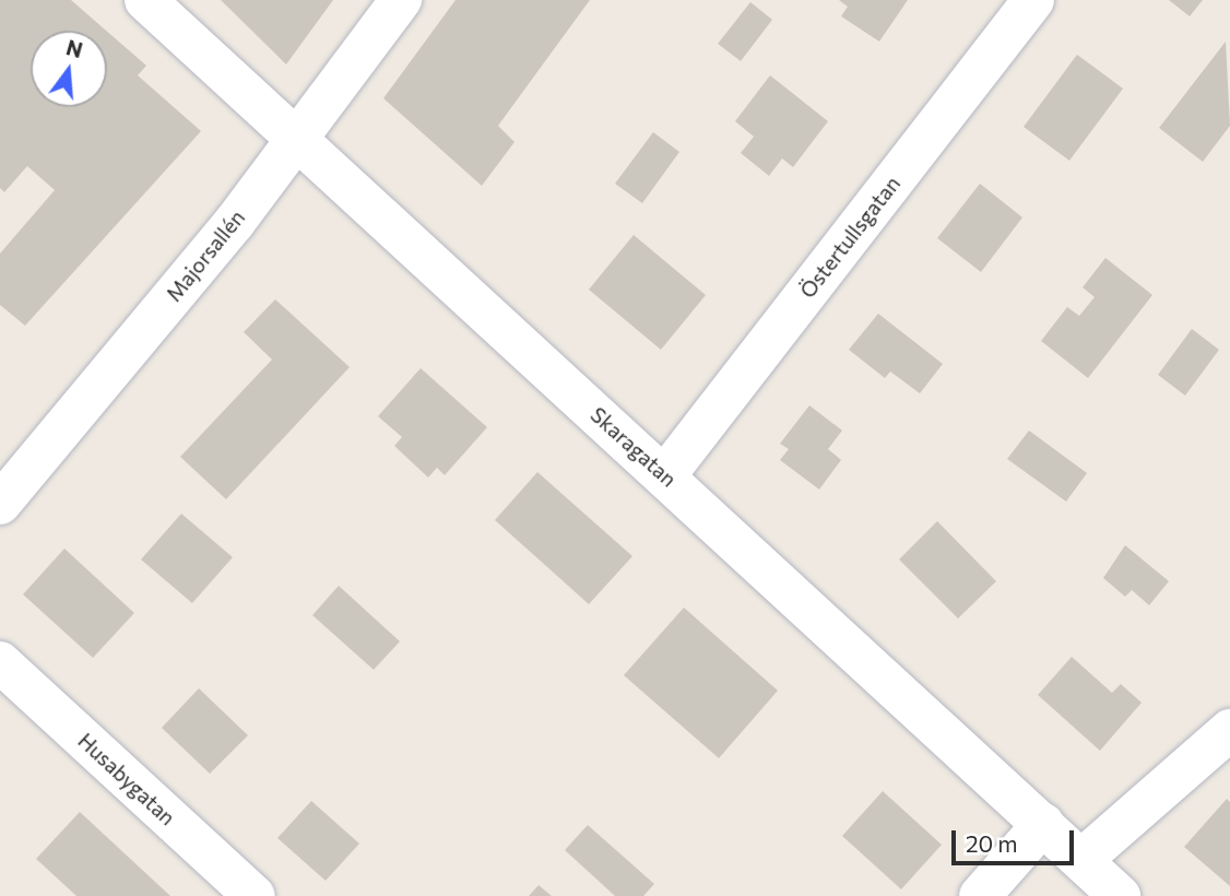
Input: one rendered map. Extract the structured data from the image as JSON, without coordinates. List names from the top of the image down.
{
  "streets": {
    "street": [
      "Östertullsgatan",
      "Majorsallén",
      "Skaragatan",
      "Husabygatan"
    ]
  },
  "crossings": [
    ["Östertullsgatan", "Skaragatan"],
    ["Majorsallén", "Skaragatan"]
  ],
  "scale_bar": "20 m",
  "north": "top"
}
